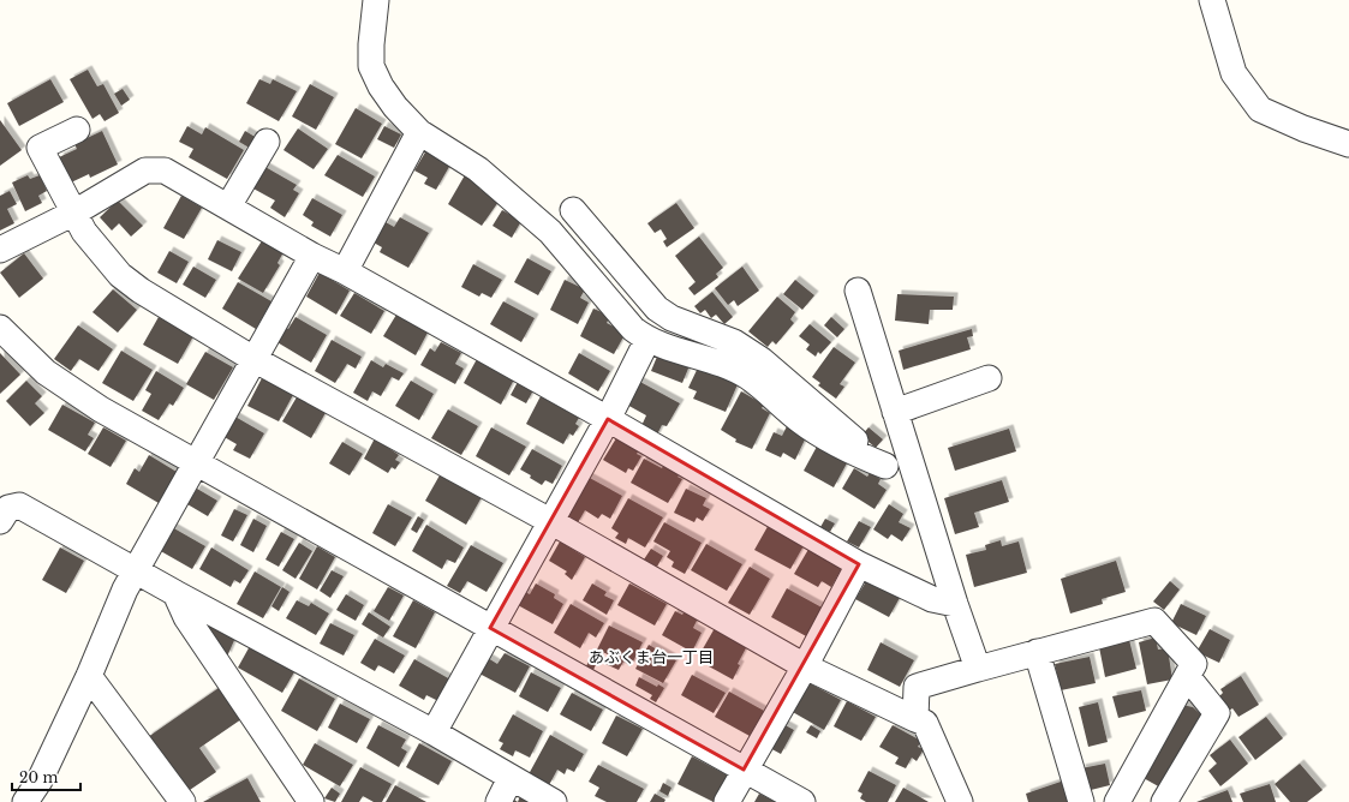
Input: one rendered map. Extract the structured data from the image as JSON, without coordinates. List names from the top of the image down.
{
  "districts": ["あぶくま台一丁目"],
  "scale_bar": "20 m"
}
